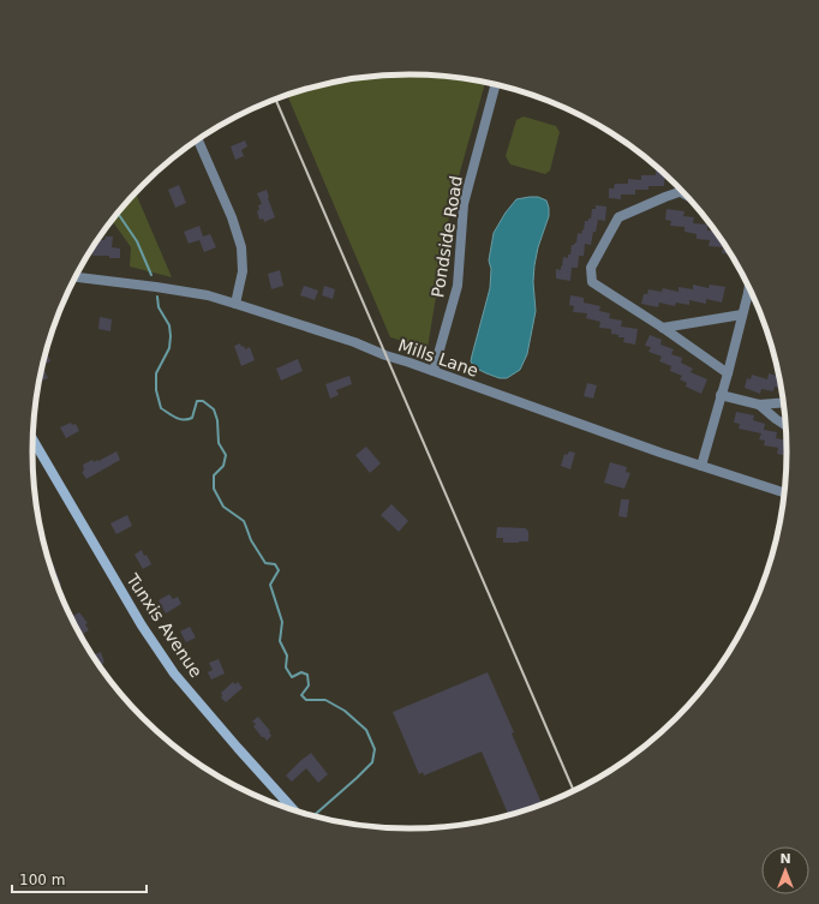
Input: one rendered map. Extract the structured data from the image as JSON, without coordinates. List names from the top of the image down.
{
  "streets": {
    "main road": ["Tunxis Avenue"],
    "street": ["Pondside Road", "Mills Lane"]
  },
  "crossings": [
    ["Pondside Road", "Mills Lane"]
  ],
  "scale_bar": "100 m",
  "north": "top"
}
